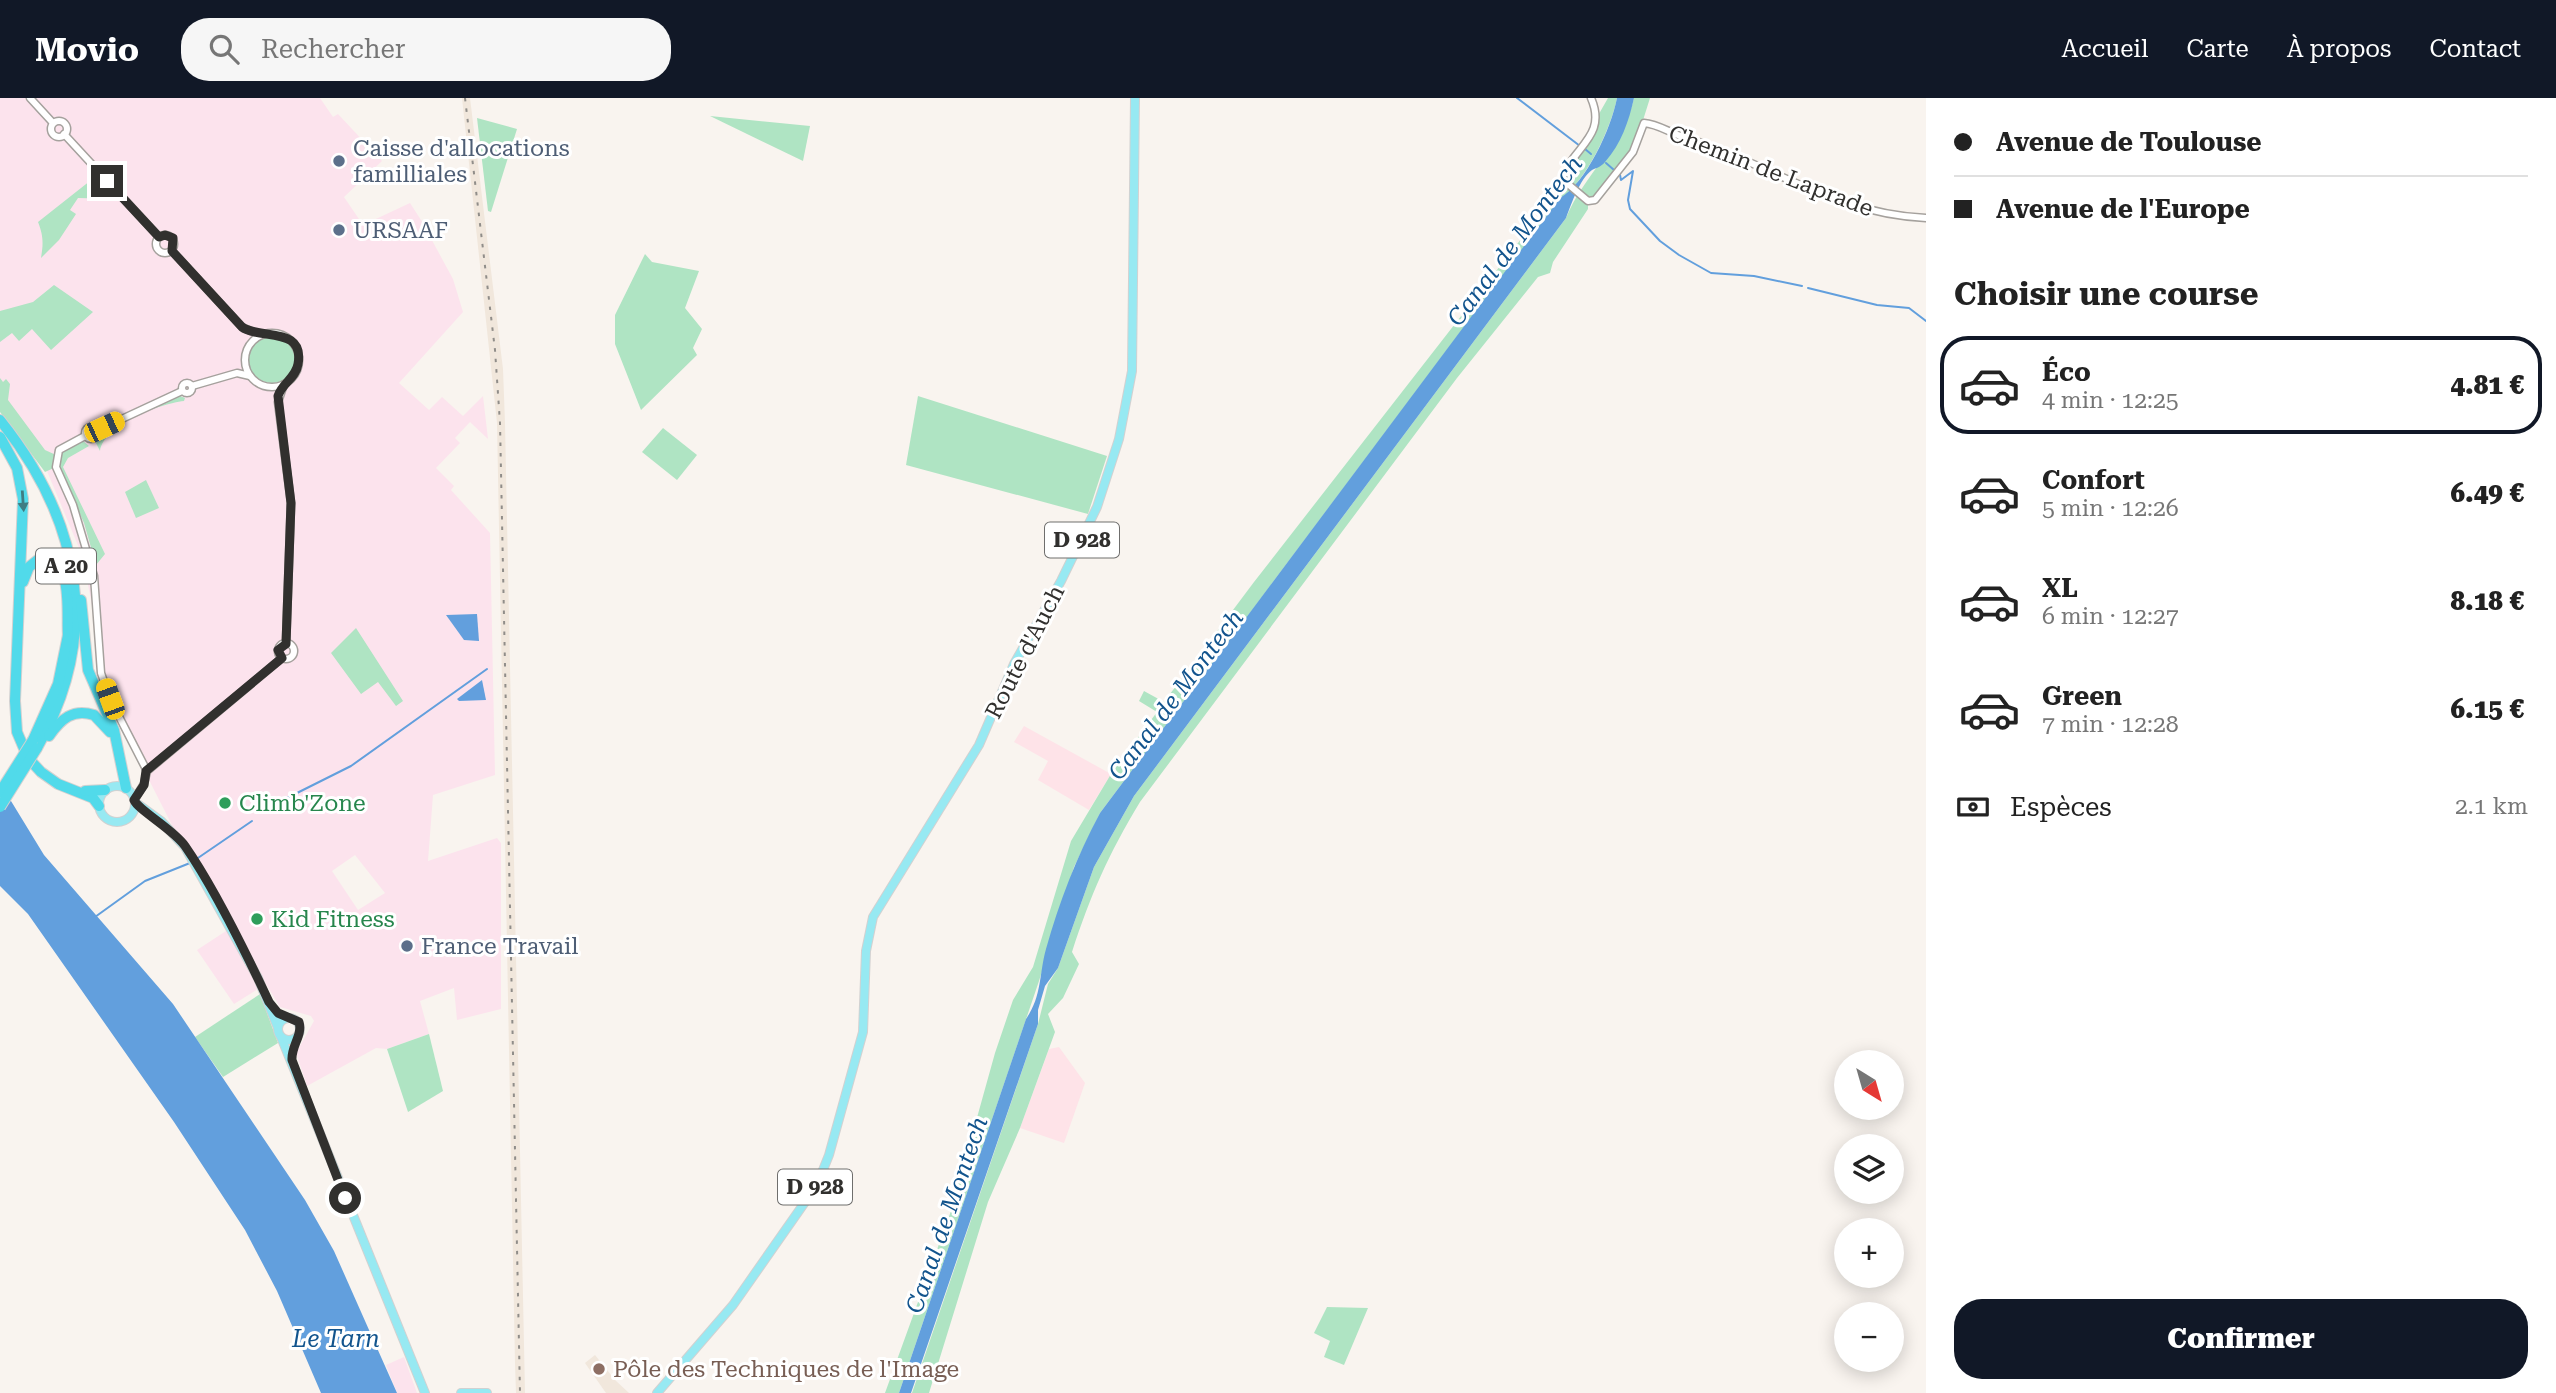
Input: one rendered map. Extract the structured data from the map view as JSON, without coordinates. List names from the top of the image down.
{
  "streets": {
    "highway": ["A 20"],
    "main road": ["D 928", "Route d'Auch"],
    "street": ["Chemin de Laprade"]
  },
  "water": ["Canal de Montech", "Le Tarn"],
  "places": [
    "Caisse d'allocations familliales",
    "URSAAF",
    "Climb'Zone",
    "Kid Fitness",
    "France Travail",
    "Pôle des Techniques de l'Image"
  ],
  "north": "bottom right",
  "page": {
    "header": "Movio",
    "search": "Rechercher",
    "nav": [
      "Accueil",
      "Carte",
      "À propos",
      "Contact"
    ],
    "banner": ["Avenue de Toulouse", "Avenue de l'Europe"],
    "heading": "Choisir une course",
    "list": [
      {
        "name": "Éco",
        "note": "4 min · 12:25",
        "value": "4.81 €"
      },
      {
        "name": "Confort",
        "note": "5 min · 12:26",
        "value": "6.49 €"
      },
      {
        "name": "XL",
        "note": "6 min · 12:27",
        "value": "8.18 €"
      },
      {
        "name": "Green",
        "note": "7 min · 12:28",
        "value": "6.15 €"
      }
    ],
    "pay": ["Espèces", "2.1 km"],
    "map_buttons": ["+", "−"],
    "buttons": "Confirmer"
  }
}
